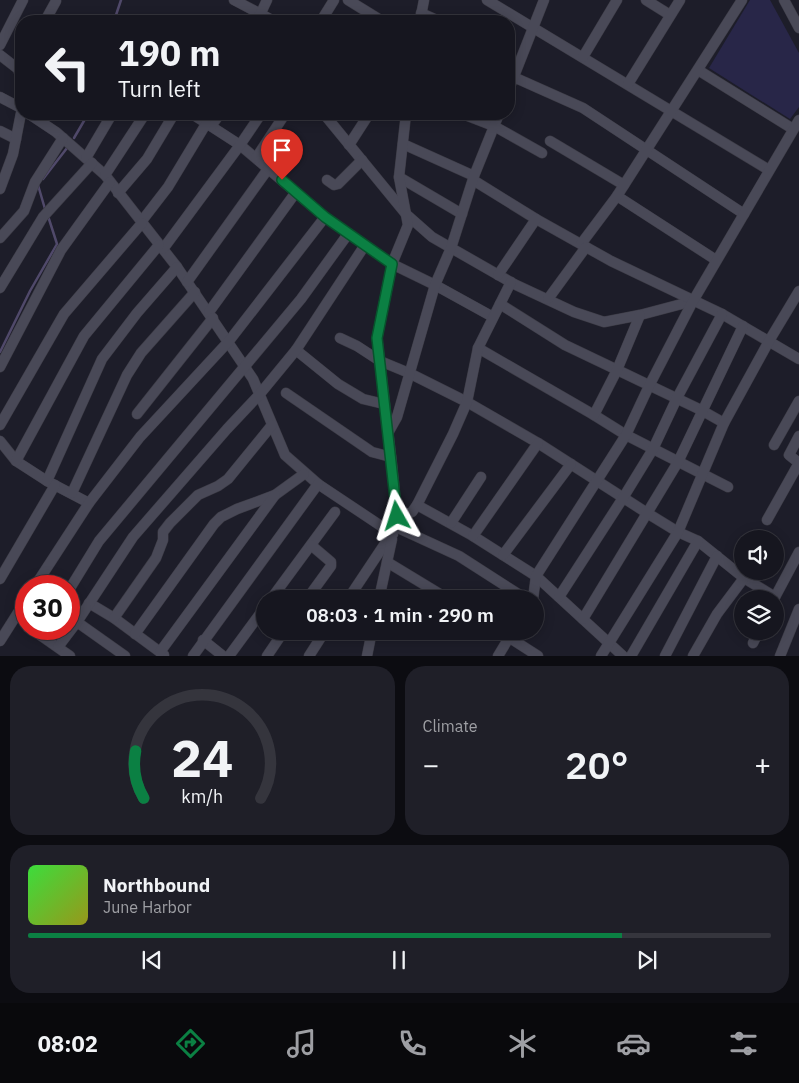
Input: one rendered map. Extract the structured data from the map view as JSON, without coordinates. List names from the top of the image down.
{
  "page": {
    "turn": ["190 m", "Turn left"],
    "limit": "30",
    "trip": "08:03 · 1 min · 290 m",
    "tile": "Climate",
    "heat": ["−", "20°", "+"],
    "song": ["Northbound", "June Harbor"],
    "tabs": "08:02",
    "gauge": ["24", "km/h"]
  }
}
